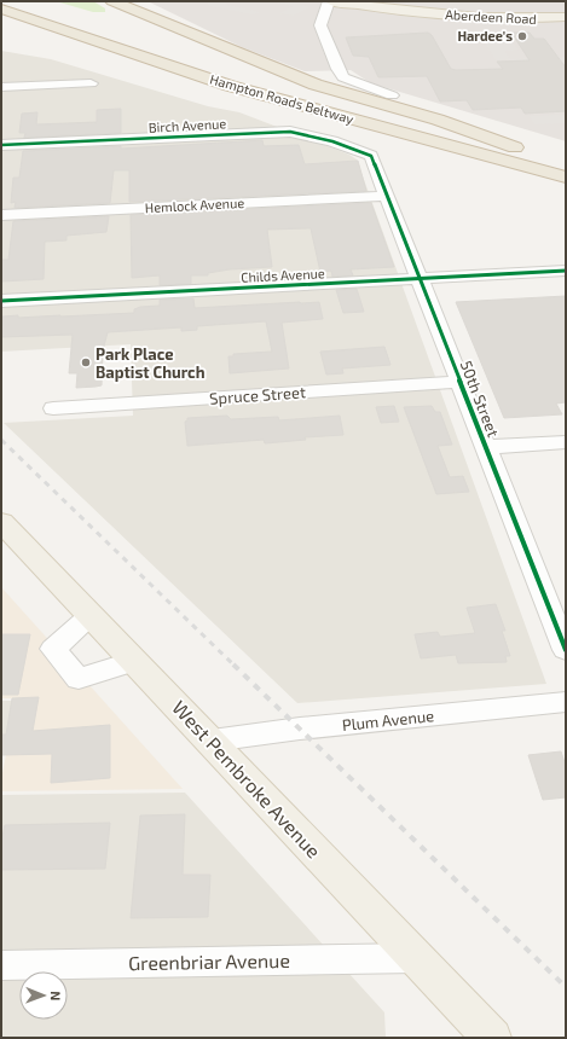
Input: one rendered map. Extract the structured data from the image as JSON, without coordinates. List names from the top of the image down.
{
  "streets": {
    "highway": ["Hampton Roads Beltway"],
    "main road": ["Aberdeen Road", "West Pembroke Avenue"],
    "street": [
      "Birch Avenue",
      "Hemlock Avenue",
      "Childs Avenue",
      "Spruce Street",
      "50th Street",
      "Plum Avenue",
      "Greenbriar Avenue"
    ]
  },
  "crossings": [
    ["Birch Avenue", "50th Street"],
    ["Hemlock Avenue", "50th Street"],
    ["Childs Avenue", "50th Street"],
    ["Spruce Street", "50th Street"],
    ["Plum Avenue", "West Pembroke Avenue"],
    ["West Pembroke Avenue", "Greenbriar Avenue"]
  ],
  "places": ["Hardee's", "Park Place Baptist Church"],
  "north": "right"
}
